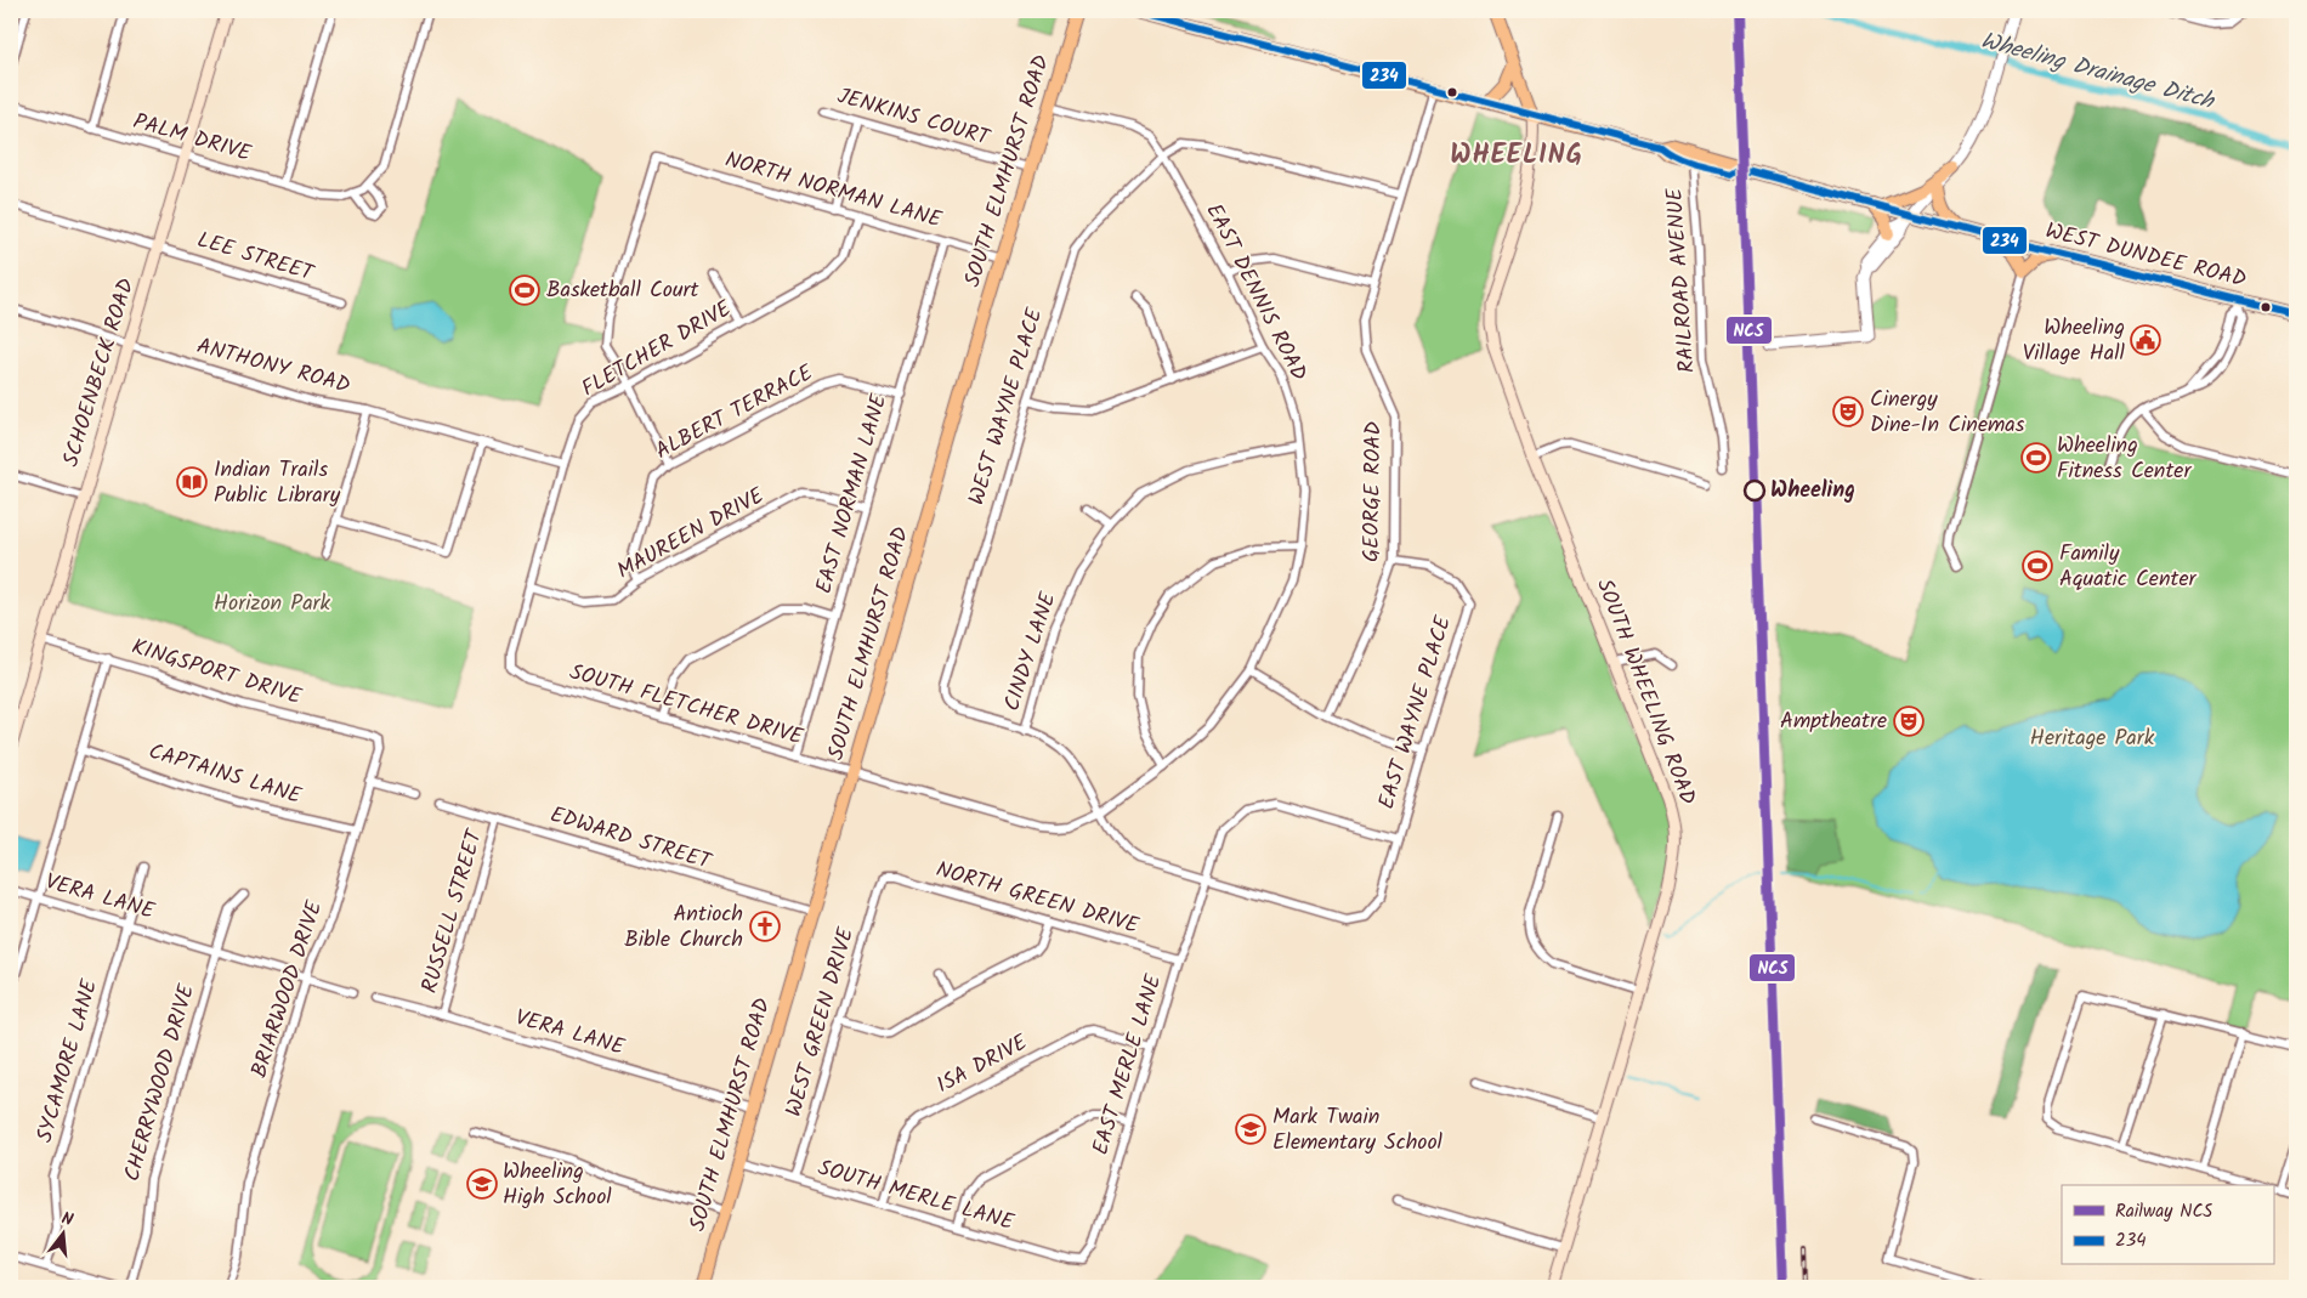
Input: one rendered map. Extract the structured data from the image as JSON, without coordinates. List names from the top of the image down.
{
  "streets": {
    "main road": [
      "SOUTH ELMHURST ROAD",
      "WEST DUNDEE ROAD",
      "SCHOENBECK ROAD",
      "SOUTH WHEELING ROAD"
    ],
    "street": [
      "JENKINS COURT",
      "PALM DRIVE",
      "NORTH NORMAN LANE",
      "LEE STREET",
      "RAILROAD AVENUE",
      "EAST DENNIS ROAD",
      "FLETCHER DRIVE",
      "ANTHONY ROAD",
      "WEST WAYNE PLACE",
      "ALBERT TERRACE",
      "GEORGE ROAD",
      "EAST NORMAN LANE",
      "MAUREEN DRIVE",
      "CINDY LANE",
      "KINGSPORT DRIVE",
      "SOUTH FLETCHER DRIVE",
      "EAST WAYNE PLACE",
      "CAPTAINS LANE",
      "EDWARD STREET",
      "VERA LANE",
      "NORTH GREEN DRIVE",
      "RUSSELL STREET",
      "BRIARWOOD DRIVE",
      "WEST GREEN DRIVE",
      "SYCAMORE LANE",
      "ISA DRIVE",
      "EAST MERLE LANE",
      "CHERRYWOOD DRIVE",
      "SOUTH MERLE LANE"
    ]
  },
  "crossings": [
    ["JENKINS COURT", "SOUTH ELMHURST ROAD"],
    ["PALM DRIVE", "SCHOENBECK ROAD"],
    ["SOUTH ELMHURST ROAD", "NORTH NORMAN LANE"],
    ["SOUTH ELMHURST ROAD", "EAST DENNIS ROAD"],
    ["SOUTH ELMHURST ROAD", "SOUTH FLETCHER DRIVE"],
    ["SOUTH ELMHURST ROAD", "EDWARD STREET"],
    ["SOUTH ELMHURST ROAD", "VERA LANE"],
    ["SOUTH ELMHURST ROAD", "SOUTH MERLE LANE"],
    ["NORTH NORMAN LANE", "FLETCHER DRIVE"],
    ["NORTH NORMAN LANE", "EAST NORMAN LANE"],
    ["WEST DUNDEE ROAD", "RAILROAD AVENUE"],
    ["WEST DUNDEE ROAD", "GEORGE ROAD"],
    ["WEST DUNDEE ROAD", "SOUTH WHEELING ROAD"],
    ["LEE STREET", "SCHOENBECK ROAD"],
    ["EAST DENNIS ROAD", "WEST WAYNE PLACE"],
    ["EAST DENNIS ROAD", "CINDY LANE"],
    ["EAST DENNIS ROAD", "SOUTH FLETCHER DRIVE"],
    ["FLETCHER DRIVE", "ANTHONY ROAD"],
    ["FLETCHER DRIVE", "MAUREEN DRIVE"],
    ["FLETCHER DRIVE", "SOUTH FLETCHER DRIVE"],
    ["ANTHONY ROAD", "SCHOENBECK ROAD"],
    ["SCHOENBECK ROAD", "KINGSPORT DRIVE"],
    ["WEST WAYNE PLACE", "CINDY LANE"],
    ["ALBERT TERRACE", "EAST NORMAN LANE"],
    ["ALBERT TERRACE", "MAUREEN DRIVE"],
    ["GEORGE ROAD", "EAST WAYNE PLACE"],
    ["EAST NORMAN LANE", "MAUREEN DRIVE"],
    ["EAST NORMAN LANE", "SOUTH FLETCHER DRIVE"],
    ["KINGSPORT DRIVE", "BRIARWOOD DRIVE"],
    ["EAST WAYNE PLACE", "EAST MERLE LANE"],
    ["CAPTAINS LANE", "BRIARWOOD DRIVE"],
    ["EDWARD STREET", "RUSSELL STREET"],
    ["VERA LANE", "RUSSELL STREET"],
    ["VERA LANE", "BRIARWOOD DRIVE"],
    ["VERA LANE", "SYCAMORE LANE"],
    ["VERA LANE", "CHERRYWOOD DRIVE"],
    ["NORTH GREEN DRIVE", "WEST GREEN DRIVE"],
    ["NORTH GREEN DRIVE", "EAST MERLE LANE"],
    ["WEST GREEN DRIVE", "SOUTH MERLE LANE"],
    ["ISA DRIVE", "EAST MERLE LANE"],
    ["ISA DRIVE", "SOUTH MERLE LANE"],
    ["EAST MERLE LANE", "SOUTH MERLE LANE"]
  ],
  "districts": ["WHEELING"],
  "water": ["Wheeling Drainage Ditch"],
  "parks": ["Horizon Park", "Heritage Park"],
  "places": {
    "sports": ["Basketball Court", "Wheeling Fitness Center", "Family Aquatic Center"],
    "public building": ["Wheeling Village Hall"],
    "theatre": ["Cinergy Dine-In Cinemas", "Amptheatre"],
    "library": ["Indian Trails Public Library"],
    "other": ["Wheeling"],
    "church": ["Antioch Bible Church"],
    "school or university": ["Mark Twain Elementary School", "Wheeling High School"]
  },
  "lines": ["rail line NCS", "transit line 234"],
  "legend": ["Railway NCS", "234"],
  "north": "top"
}
